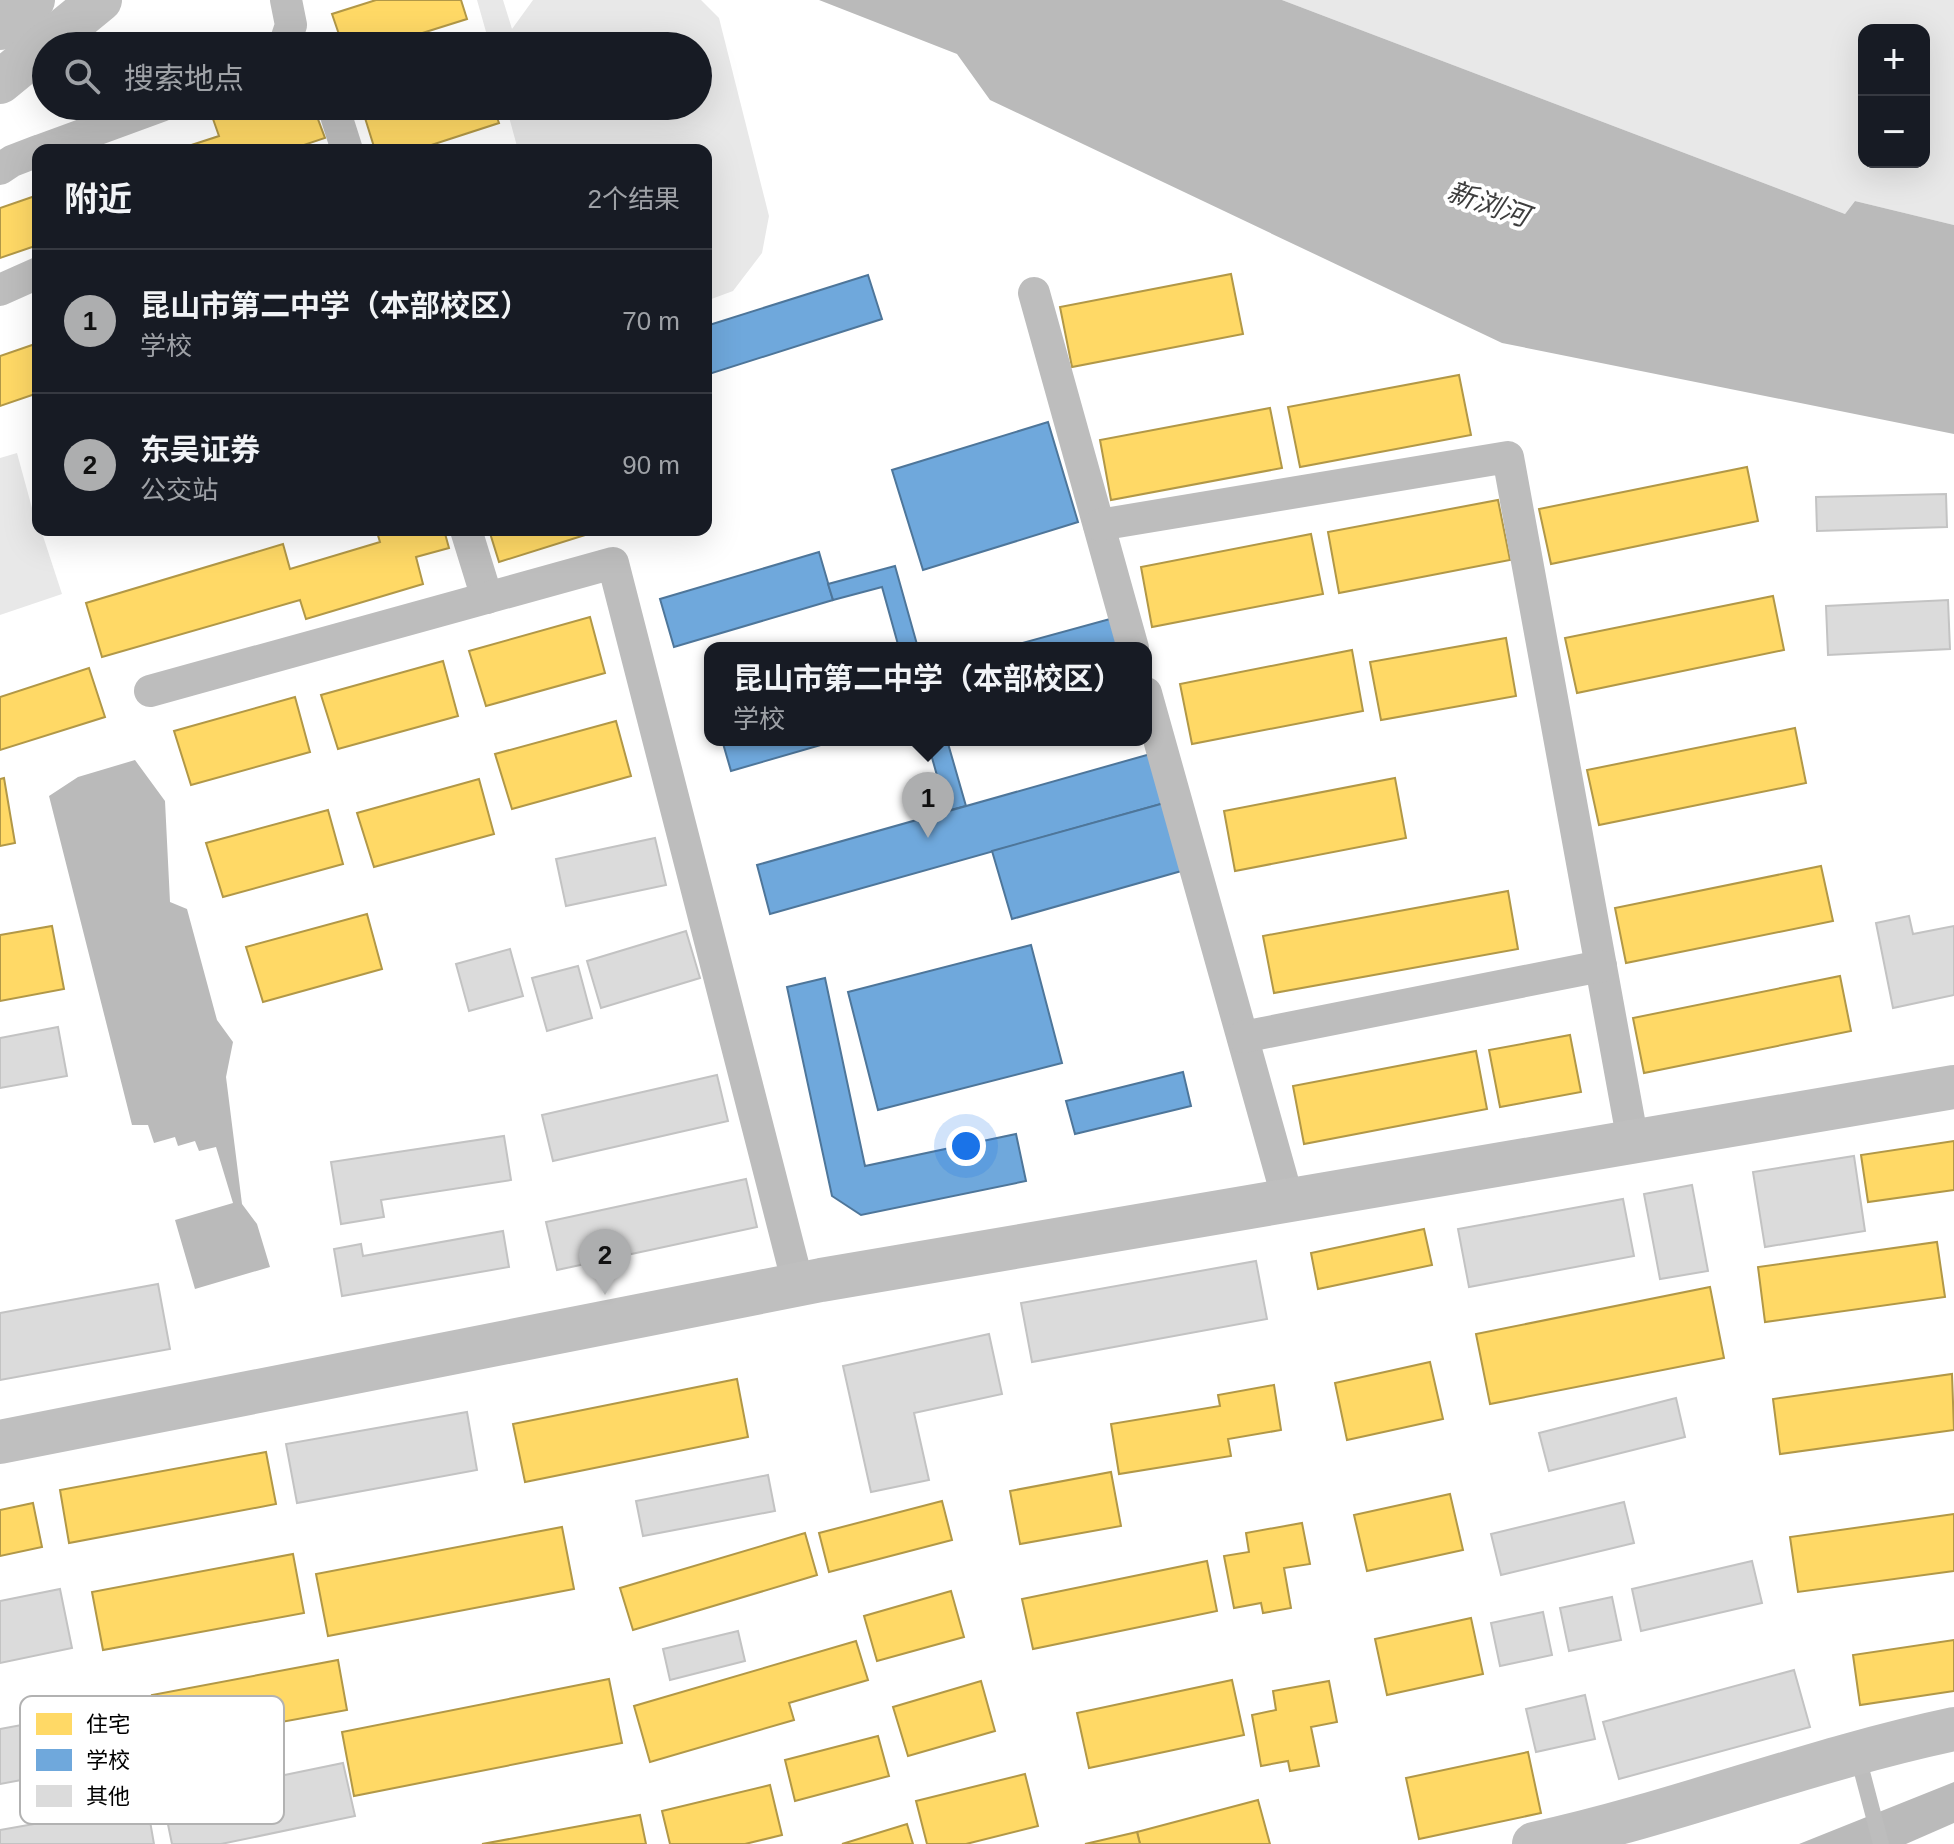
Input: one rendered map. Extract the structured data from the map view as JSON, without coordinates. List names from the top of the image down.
{
  "water": ["新浏河"],
  "legend": ["住宅", "学校", "其他"],
  "page": {
    "map_buttons": ["+", "−"],
    "search": "搜索地点",
    "heading": ["附近", "2个结果"],
    "list": [
      {
        "mark": "1",
        "name": "昆山市第二中学（本部校区）",
        "note": "学校",
        "value": "70 m"
      },
      {
        "mark": "2",
        "name": "东吴证券",
        "note": "公交站",
        "value": "90 m"
      }
    ],
    "popup": ["昆山市第二中学（本部校区）", "学校"],
    "pins": ["1", "2"]
  }
}
